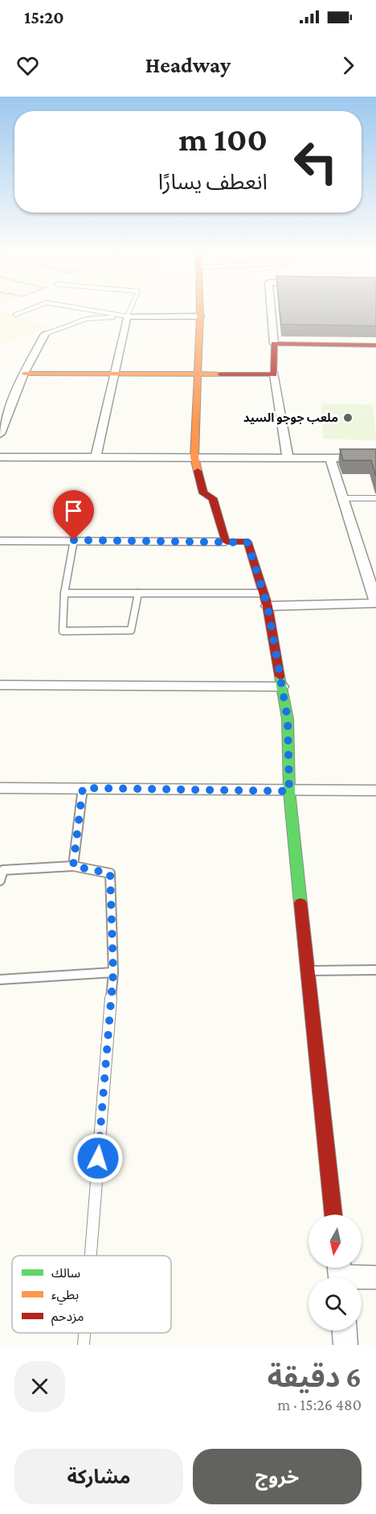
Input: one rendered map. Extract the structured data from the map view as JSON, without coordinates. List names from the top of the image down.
{
  "places": ["ملعب جوجو السيد"],
  "legend": ["سالك", "بطيء", "مزدحم"],
  "north": "bottom",
  "page": {
    "status": "15:20",
    "header": "Headway",
    "turn": ["100 m", "انعطف يسارًا"],
    "heading": ["6 دقيقة", "480 m · 15:26"],
    "buttons": ["خروج", "مشاركة"]
  }
}
